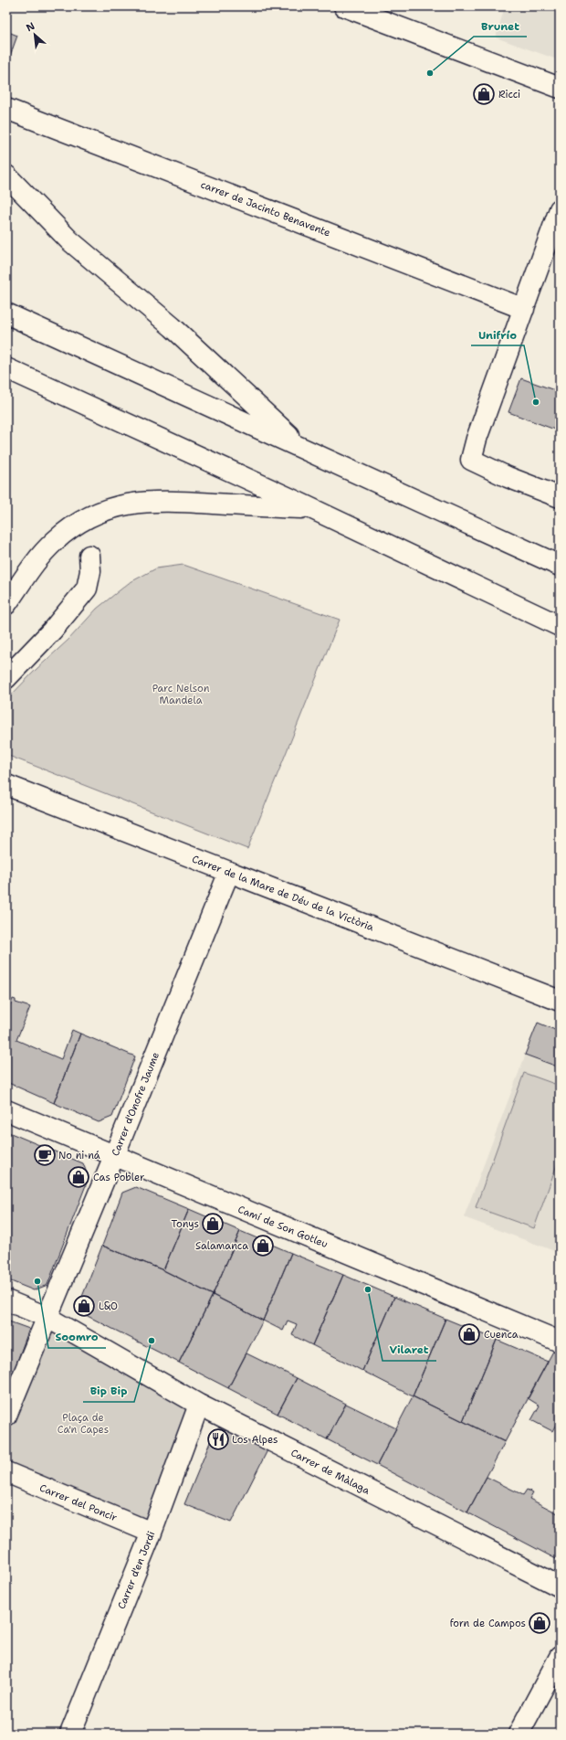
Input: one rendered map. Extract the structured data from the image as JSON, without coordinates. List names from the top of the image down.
{
  "streets": {
    "main road": [
      "carrer de Jacinto Benavente",
      "Carrer de la Mare de Déu de la Victòria",
      "Carrer d'Onofre Jaume",
      "Camí de Son Gotleu",
      "Carrer de Màlaga",
      "Carrer del Poncir",
      "Carrer d'en Jordi"
    ]
  },
  "crossings": [
    ["Carrer de la Mare de Déu de la Victòria", "Carrer d'Onofre Jaume"],
    ["Carrer d'Onofre Jaume", "Camí de Son Gotleu"],
    ["Carrer d'Onofre Jaume", "Carrer de Màlaga"],
    ["Carrer de Màlaga", "Carrer d'en Jordi"],
    ["Carrer del Poncir", "Carrer d'en Jordi"]
  ],
  "parks": ["Parc Nelson Mandela", "Plaça de Ca'n Capes"],
  "places": {
    "other": [
      "Brunet",
      "Unifrío",
      "Soomro",
      "Vilaret",
      "Bip Bip"
    ],
    "shop": [
      "Ricci",
      "Cas Pobler",
      "Tonys",
      "Salamanca",
      "L&O",
      "Cuenca",
      "forn de Campos"
    ],
    "cafe": ["No ni ná"],
    "restaurant": ["Los Alpes"]
  },
  "north": "top left"
}
